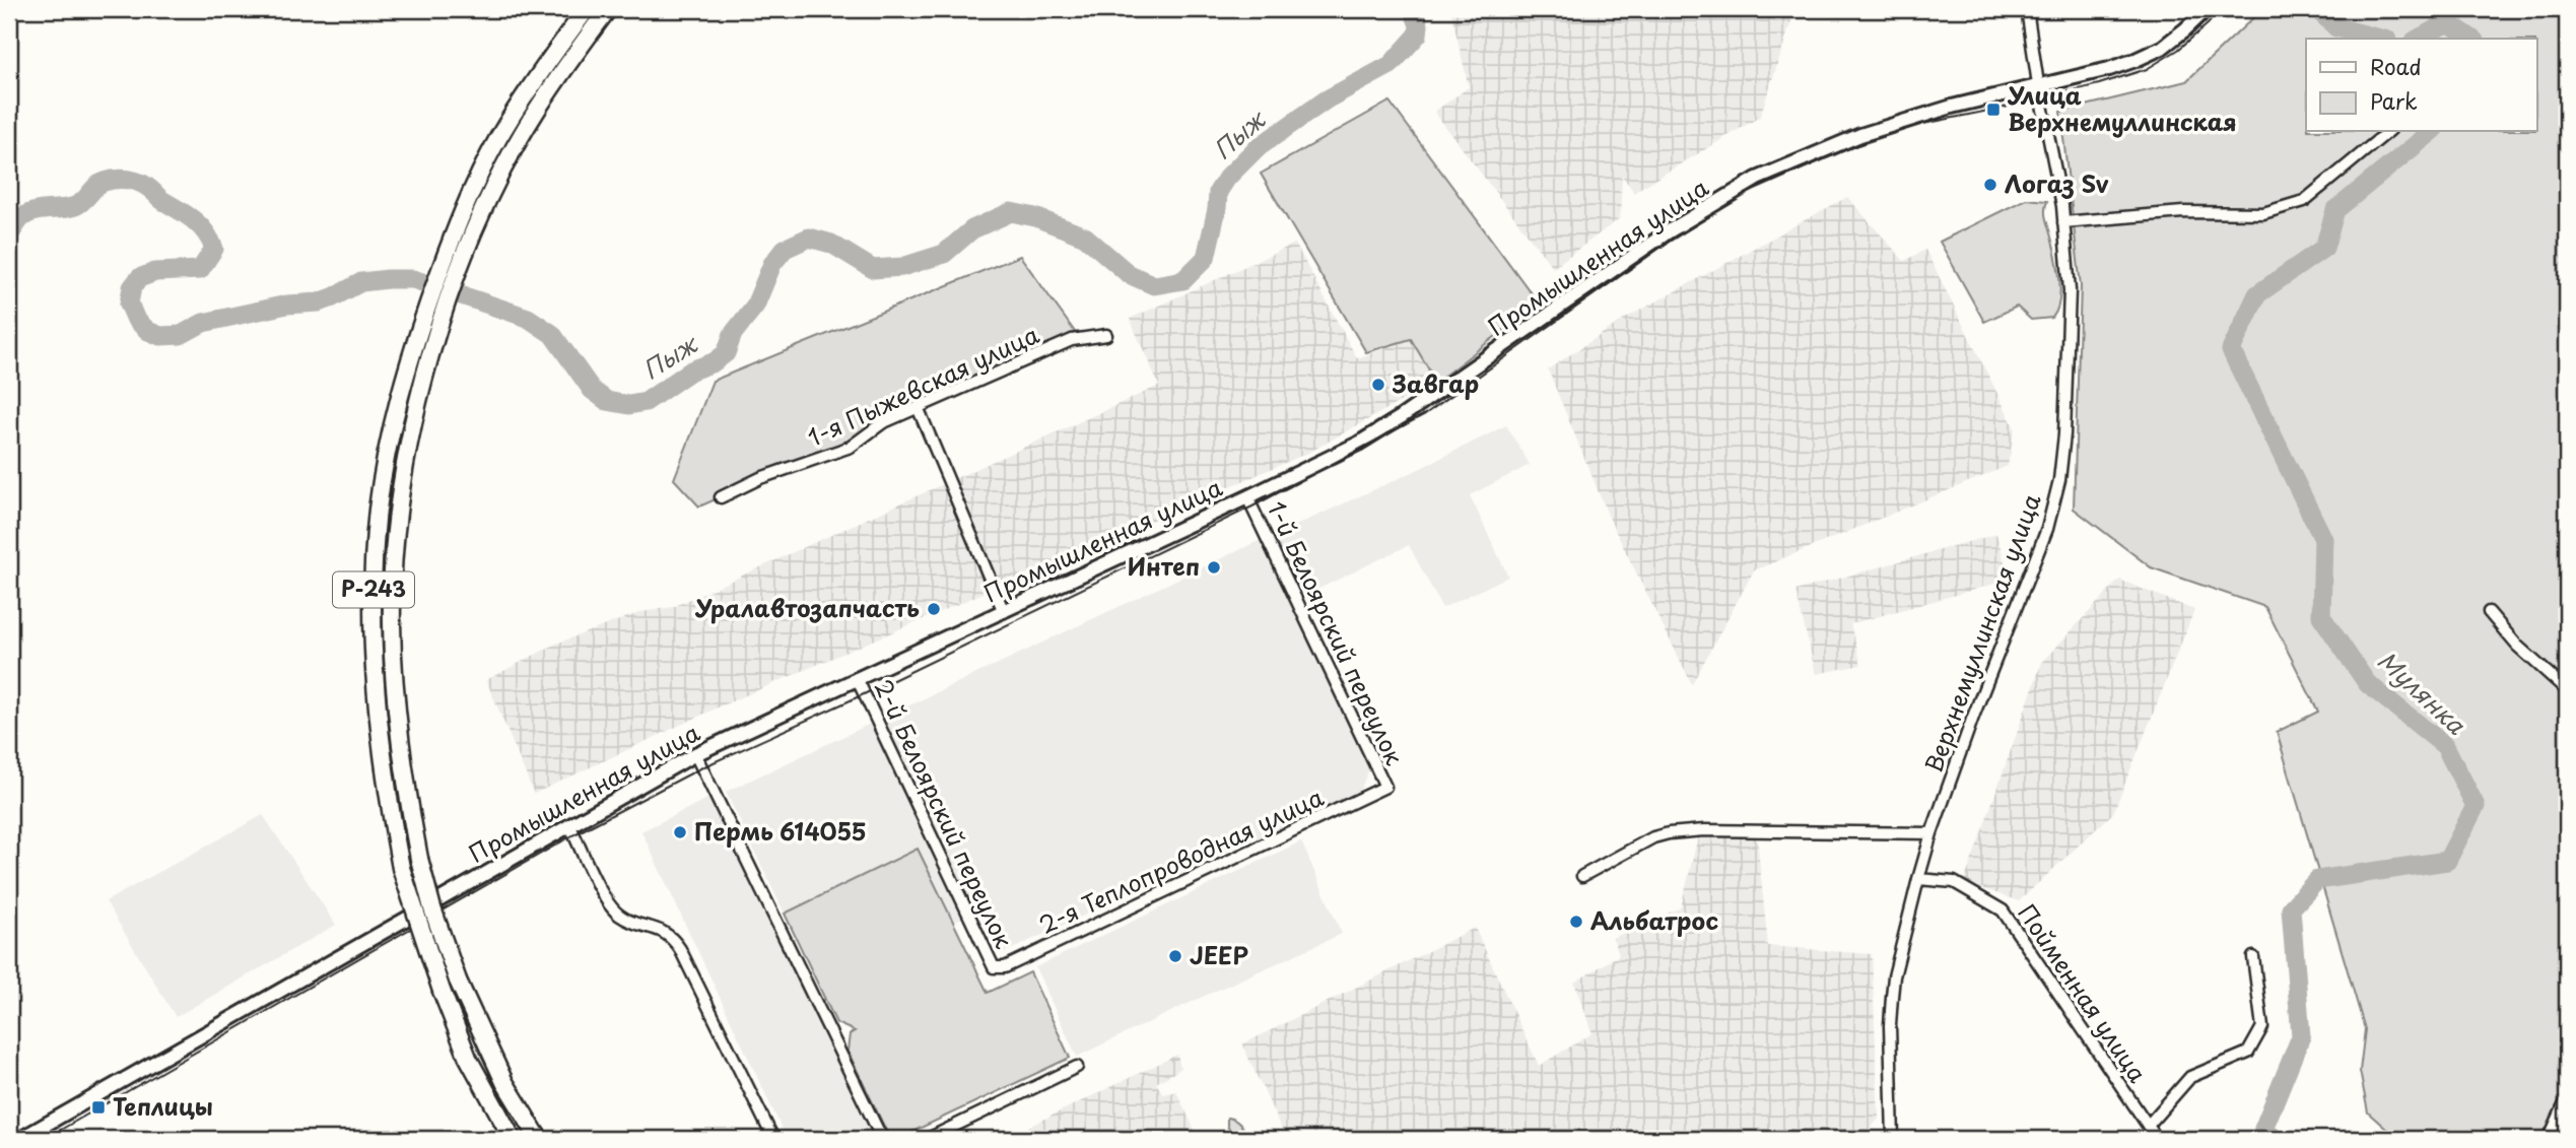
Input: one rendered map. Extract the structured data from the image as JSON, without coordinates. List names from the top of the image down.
{
  "streets": {
    "highway": ["Р-243"],
    "street": [
      "Промышленная улица",
      "1-я Пыжевская улица",
      "1-й Белоярский переулок",
      "Верхнемуллинская улица",
      "2-й Белоярский переулок",
      "2-я Теплопроводная улица",
      "Пойменная улица"
    ]
  },
  "crossings": [
    ["Промышленная улица", "1-й Белоярский переулок"],
    ["Промышленная улица", "Верхнемуллинская улица"],
    ["Промышленная улица", "2-й Белоярский переулок"],
    ["1-й Белоярский переулок", "2-я Теплопроводная улица"],
    ["Верхнемуллинская улица", "Пойменная улица"],
    ["2-й Белоярский переулок", "2-я Теплопроводная улица"]
  ],
  "water": ["Пыж", "Мулянка"],
  "places": {
    "transit": ["Улица Верхнемуллинская", "Теплицы"],
    "other": [
      "Логаз Sv",
      "Завгар",
      "Интеп",
      "Уралавтозапчасть",
      "Пермь 614055",
      "Альбатрос",
      "JEEP"
    ]
  },
  "legend": ["Road", "Park"]
}
